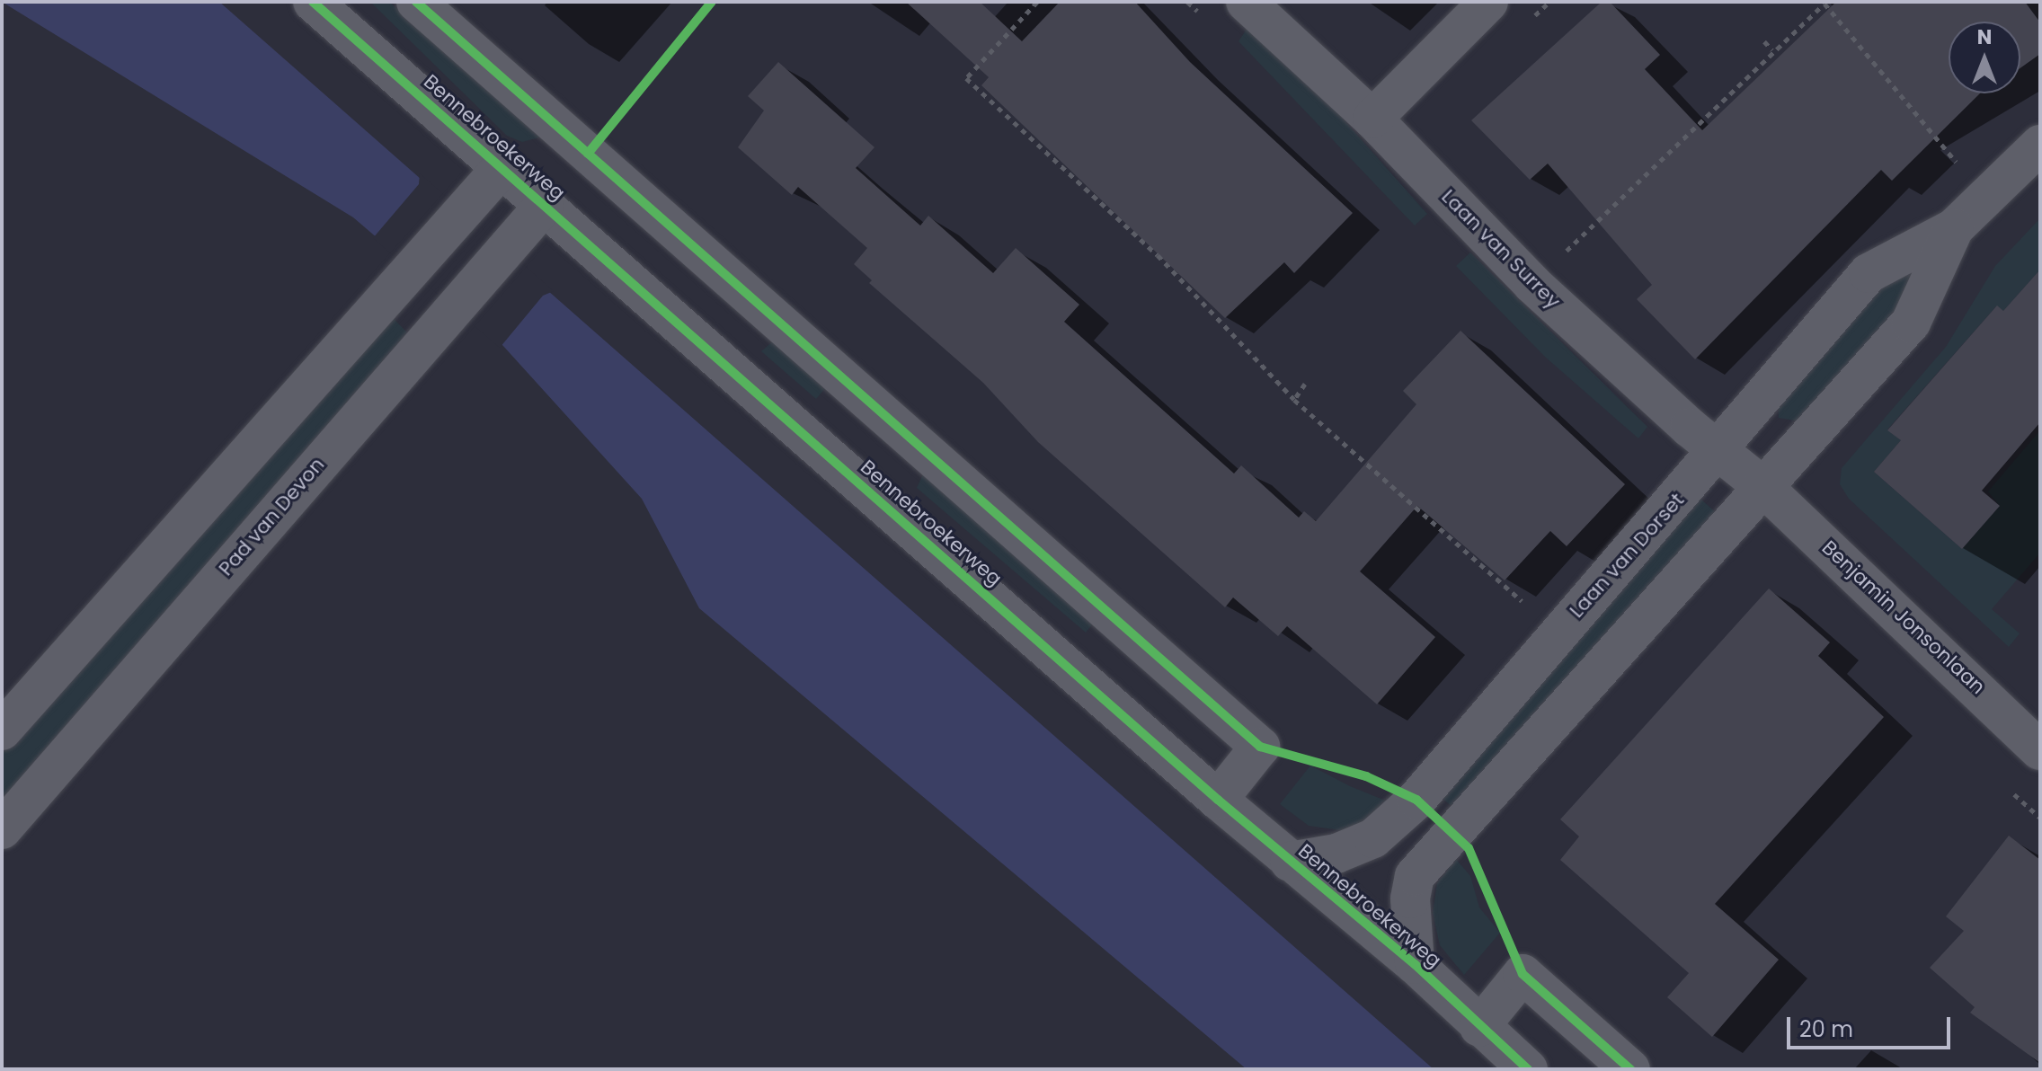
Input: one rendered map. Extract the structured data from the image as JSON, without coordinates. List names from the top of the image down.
{
  "streets": {
    "street": [
      "Bennebroekerweg",
      "Laan van Surrey",
      "Pad van Devon",
      "Laan van Dorset",
      "Benjamin Jonsonlaan"
    ]
  },
  "crossings": [
    ["Bennebroekerweg", "Pad van Devon"],
    ["Bennebroekerweg", "Laan van Dorset"],
    ["Laan van Surrey", "Laan van Dorset"],
    ["Laan van Surrey", "Benjamin Jonsonlaan"],
    ["Laan van Dorset", "Benjamin Jonsonlaan"]
  ],
  "scale_bar": "20 m",
  "north": "top"
}
